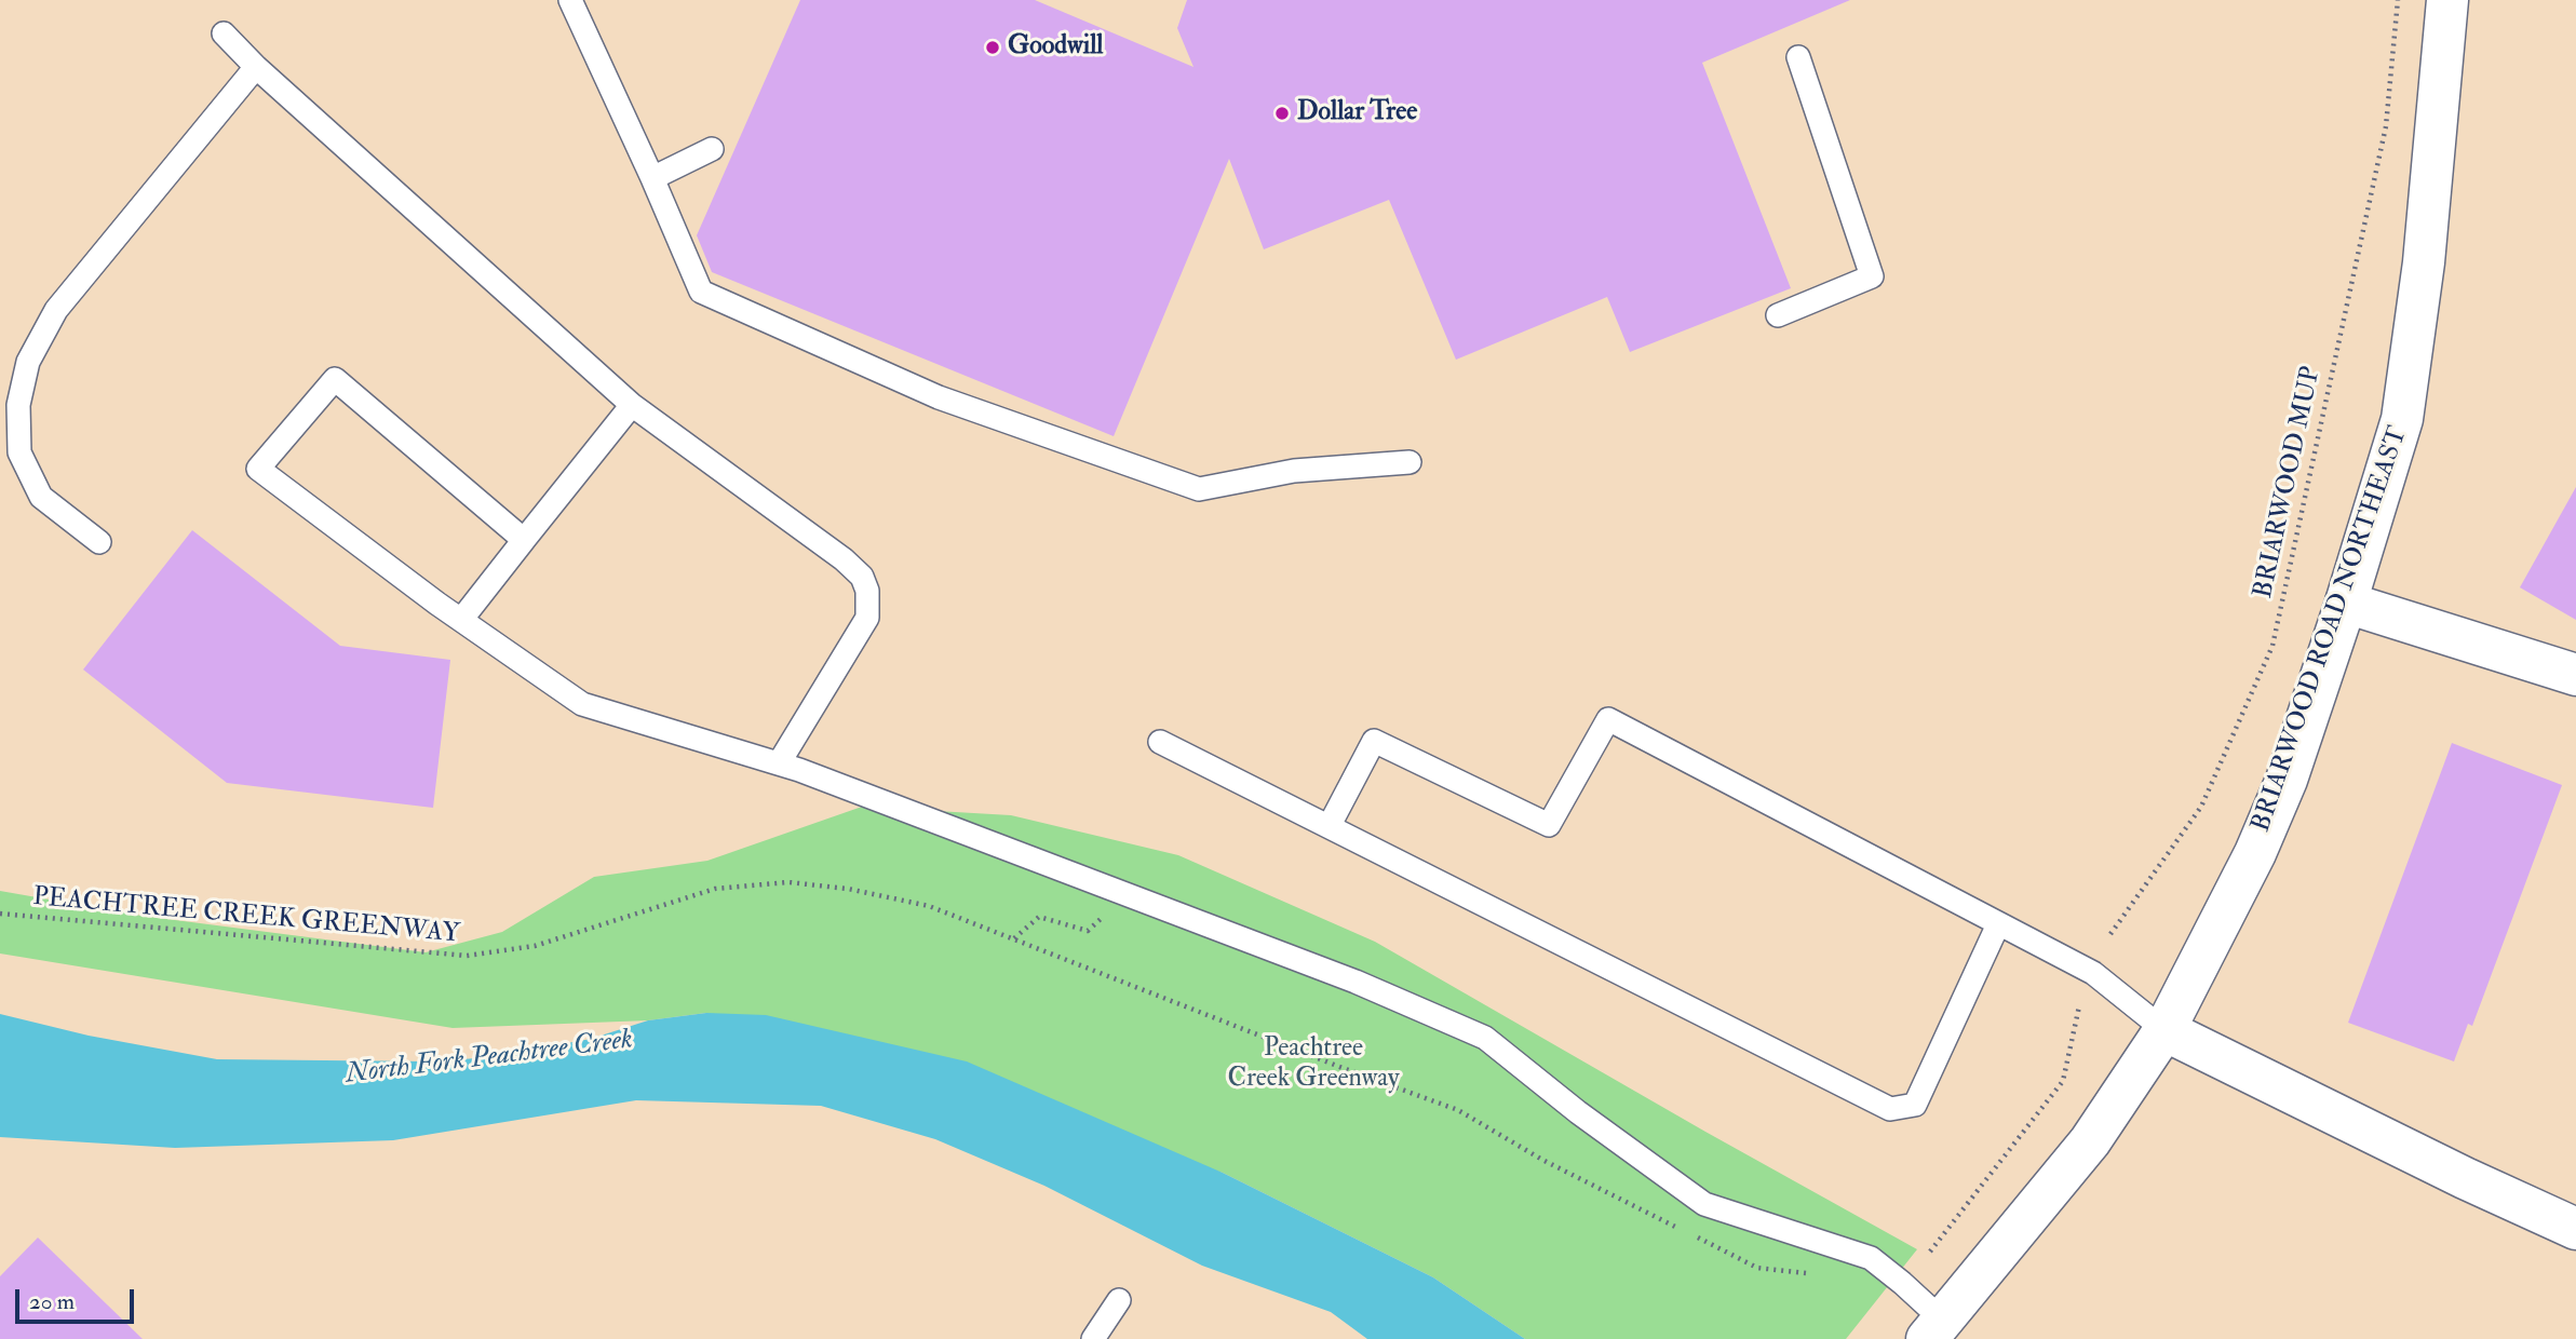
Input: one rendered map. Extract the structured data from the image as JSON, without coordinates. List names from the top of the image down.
{
  "streets": {
    "street": ["BRIARWOOD ROAD NORTHEAST"],
    "path": ["BRIARWOOD MUP", "PEACHTREE CREEK GREENWAY"]
  },
  "water": ["North Fork Peachtree Creek"],
  "parks": ["Peachtree Creek Greenway"],
  "places": ["Goodwill", "Dollar Tree"],
  "scale_bar": "20 m"
}
